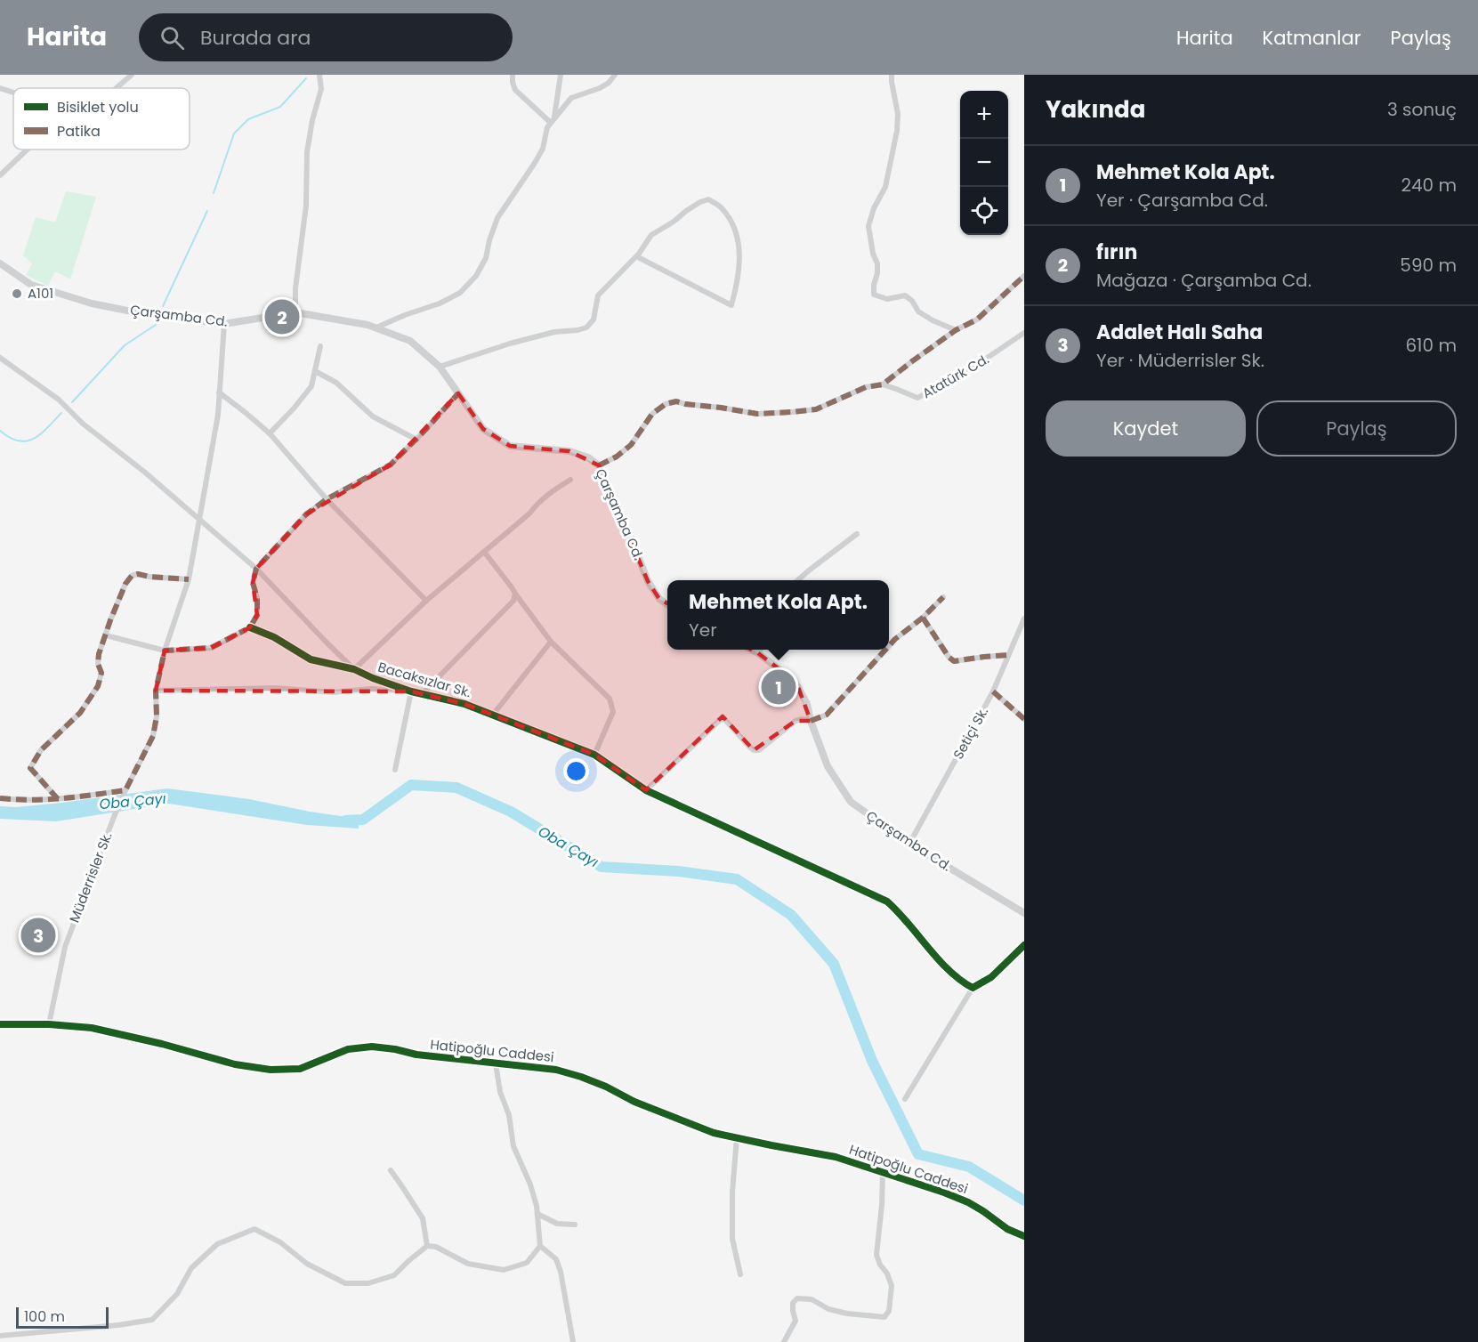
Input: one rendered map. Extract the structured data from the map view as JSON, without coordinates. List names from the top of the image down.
{
  "streets": {
    "street": [
      "Çarşamba Cd.",
      "Atatürk Cd.",
      "Bacaksızlar Sk.",
      "Setiçi Sk.",
      "Müderrisler Sk.",
      "Hatipoğlu Caddesi"
    ]
  },
  "crossings": [
    ["Çarşamba Cd.", "Setiçi Sk."],
    ["Çarşamba Cd.", "Müderrisler Sk."],
    ["Müderrisler Sk.", "Hatipoğlu Caddesi"]
  ],
  "water": ["Oba Çayı"],
  "places": ["A101"],
  "legend": ["Bisiklet yolu", "Patika"],
  "scale_bar": "100 m",
  "page": {
    "header": "Harita",
    "search": "Burada ara",
    "nav": ["Harita", "Katmanlar", "Paylaş"],
    "heading": ["Yakında", "3 sonuç"],
    "map_buttons": ["+", "−"],
    "list": [
      {
        "mark": "1",
        "name": "Mehmet Kola Apt.",
        "note": "Yer · Çarşamba Cd.",
        "value": "240 m"
      },
      {
        "mark": "2",
        "name": "fırın",
        "note": "Mağaza · Çarşamba Cd.",
        "value": "590 m"
      },
      {
        "mark": "3",
        "name": "Adalet Halı Saha",
        "note": "Yer · Müderrisler Sk.",
        "value": "610 m"
      }
    ],
    "pins": ["2", "1", "3"],
    "buttons": ["Kaydet", "Paylaş"],
    "popup": ["Mehmet Kola Apt.", "Yer"],
    "scale": "100 m"
  }
}
